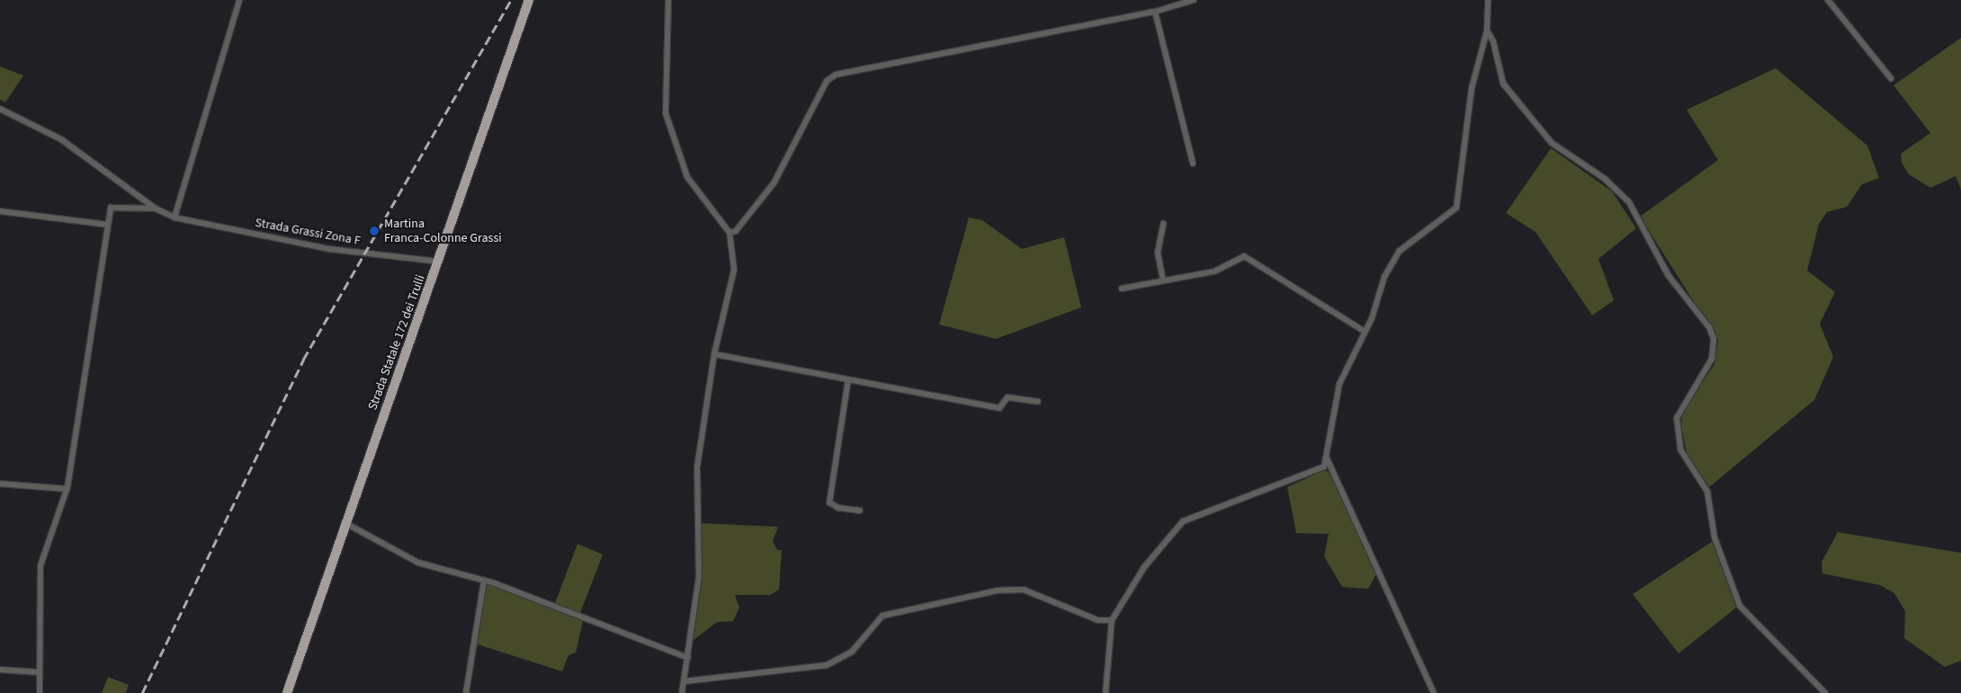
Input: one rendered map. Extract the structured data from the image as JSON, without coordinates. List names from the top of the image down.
{
  "streets": {
    "main road": ["Strada Statale 172 dei Trulli"],
    "street": ["Strada Grassi Zona F"]
  },
  "crossings": [
    ["Strada Grassi Zona F", "Strada Statale 172 dei Trulli"]
  ],
  "places": ["Martina Franca-Colonne Grassi"]
}
